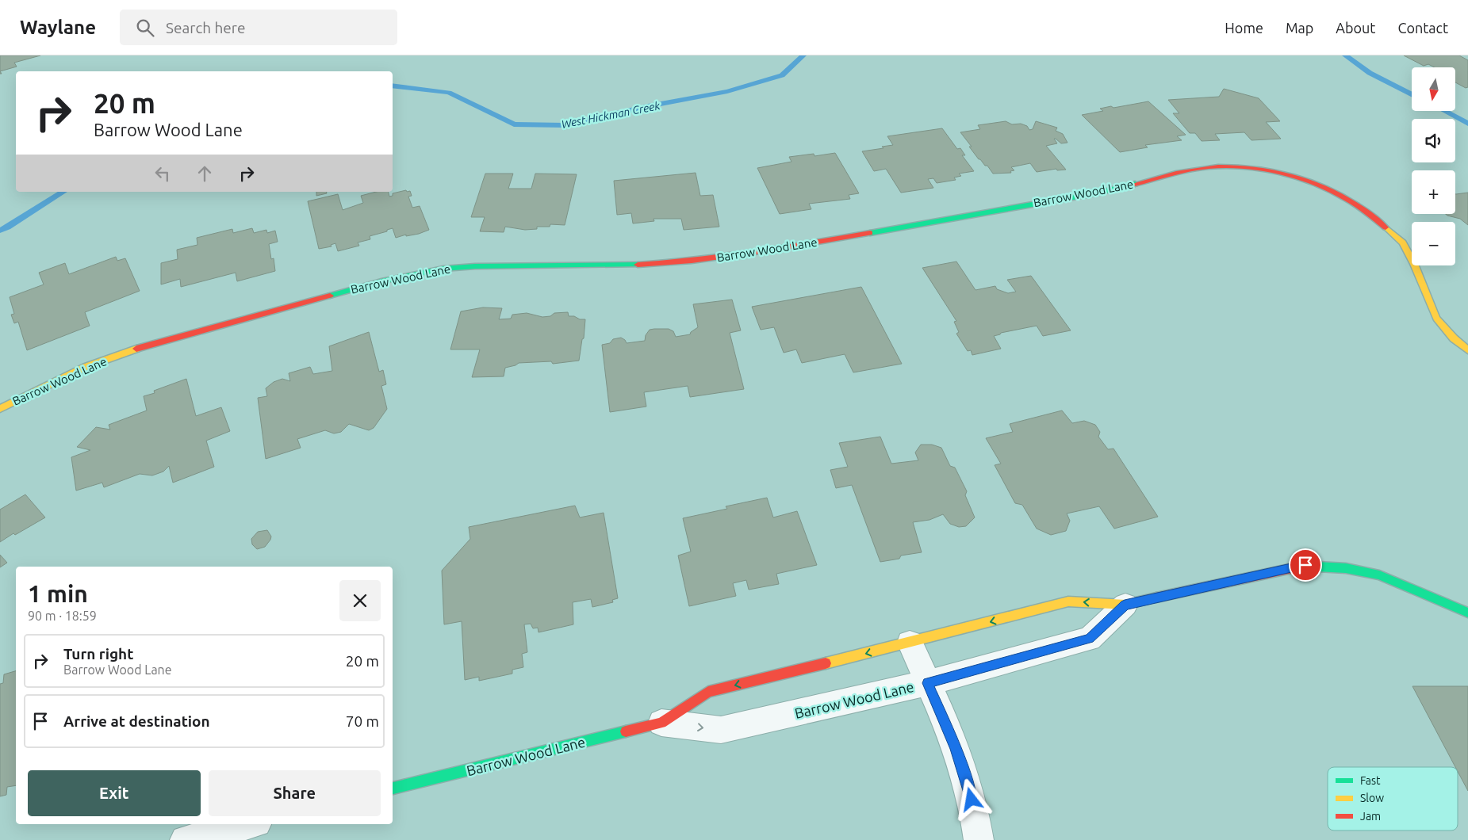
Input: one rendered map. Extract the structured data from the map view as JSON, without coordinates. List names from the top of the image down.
{
  "streets": {
    "street": ["Barrow Wood Lane"]
  },
  "water": ["West Hickman Creek"],
  "legend": ["Fast", "Slow", "Jam"],
  "north": "bottom",
  "page": {
    "header": "Waylane",
    "search": "Search here",
    "nav": [
      "Home",
      "Map",
      "About",
      "Contact"
    ],
    "map_buttons": ["+", "−"],
    "turn": ["20 m", "Barrow Wood Lane"],
    "heading": ["1 min", "90 m · 18:59"],
    "list": [
      {
        "name": "Turn right",
        "note": "Barrow Wood Lane",
        "value": "20 m"
      },
      {
        "name": "Arrive at destination",
        "value": "70 m"
      }
    ],
    "buttons": ["Exit", "Share"]
  }
}
